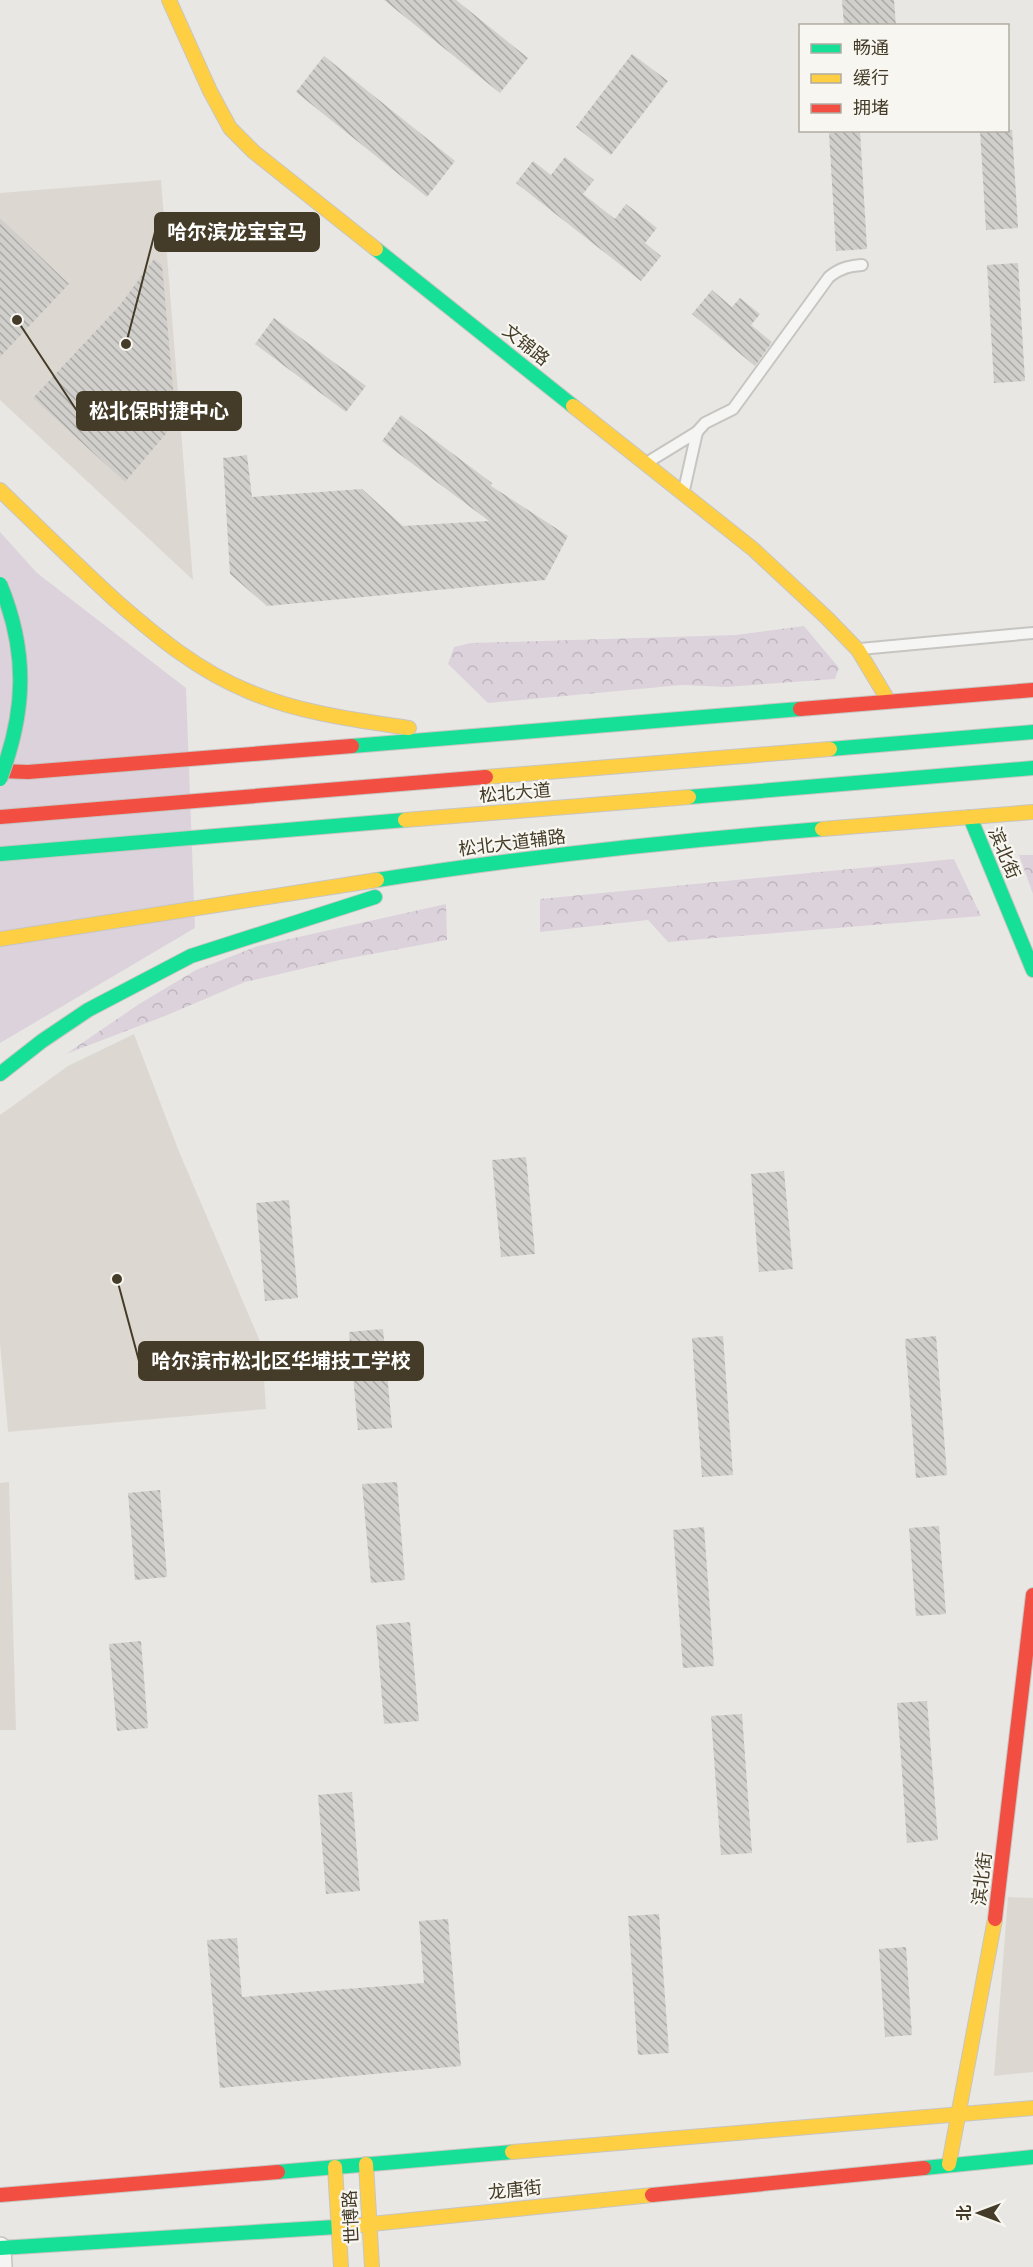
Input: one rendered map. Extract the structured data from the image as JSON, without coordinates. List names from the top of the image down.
{
  "streets": {
    "main road": [
      "文锦路",
      "松北大道",
      "松北大道辅路",
      "滨北街",
      "龙唐街",
      "世博路"
    ]
  },
  "crossings": [
    ["松北大道辅路", "滨北街"],
    ["滨北街", "龙唐街"],
    ["龙唐街", "世博路"]
  ],
  "places": ["松北保时捷中心", "哈尔滨龙宝宝马", "哈尔滨市松北区华埔技工学校"],
  "legend": ["畅通", "缓行", "拥堵"],
  "north": "left"
}
